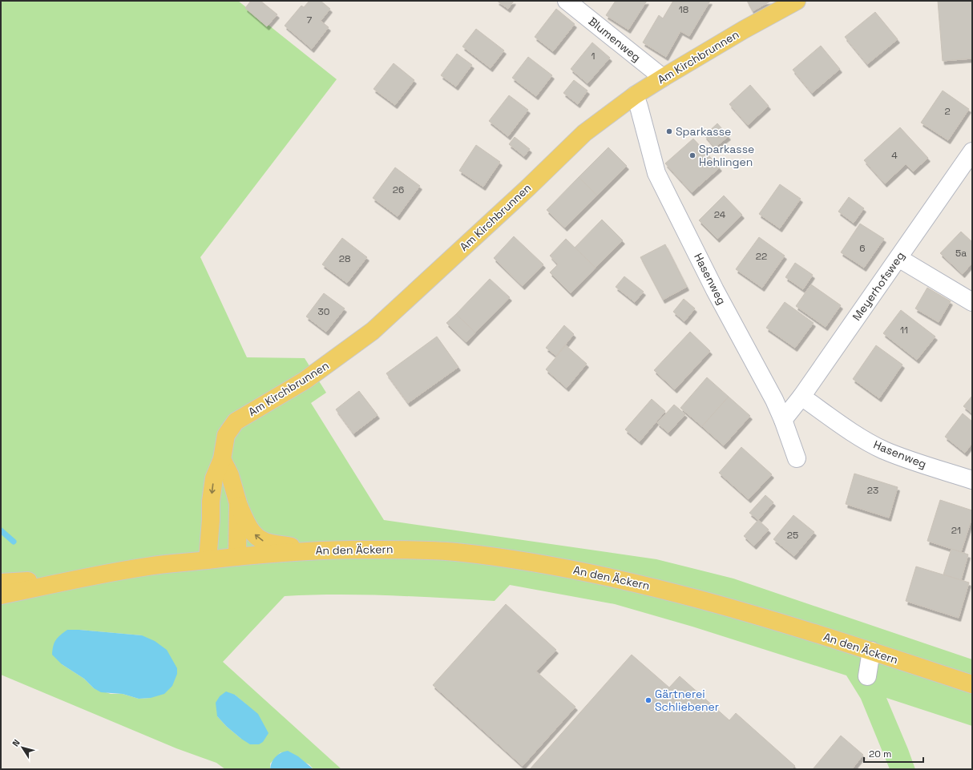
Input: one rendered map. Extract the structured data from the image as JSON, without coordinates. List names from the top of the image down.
{
  "streets": {
    "main road": ["Am Kirchbrunnen", "An den Äckern"],
    "street": ["Blumenweg", "Hasenweg", "Meyerhofsweg"]
  },
  "crossings": [
    ["Blumenweg", "Am Kirchbrunnen"],
    ["Am Kirchbrunnen", "Hasenweg"],
    ["Am Kirchbrunnen", "An den Äckern"],
    ["Hasenweg", "Meyerhofsweg"]
  ],
  "places": ["Sparkasse", "Sparkasse Hehlingen", "Gärtnerei Schliebener"],
  "house_numbers": [
    "18",
    "7",
    "1",
    "2",
    "4",
    "26",
    "24",
    "6",
    "5a",
    "22",
    "28",
    "30",
    "11",
    "23",
    "21",
    "25"
  ],
  "scale_bar": "20 m",
  "north": "top left"
}
